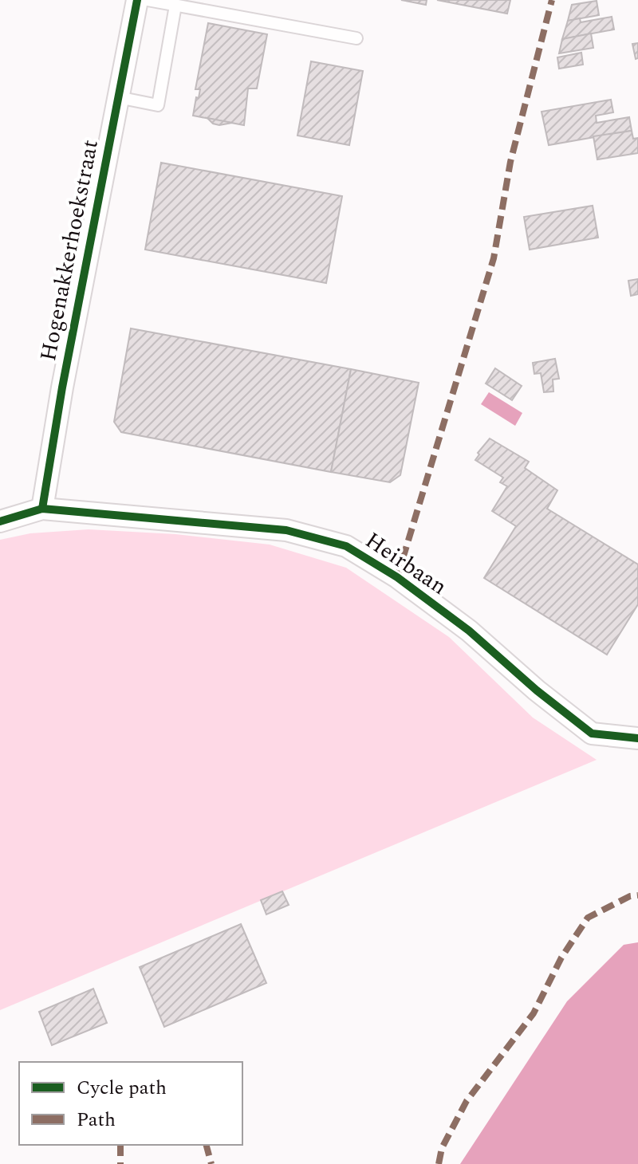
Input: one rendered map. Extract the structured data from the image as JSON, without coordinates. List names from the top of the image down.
{
  "streets": {
    "street": ["Hogenakkerhoekstraat", "Heirbaan"]
  },
  "crossings": [
    ["Hogenakkerhoekstraat", "Heirbaan"]
  ],
  "legend": ["Cycle path", "Path"]
}
